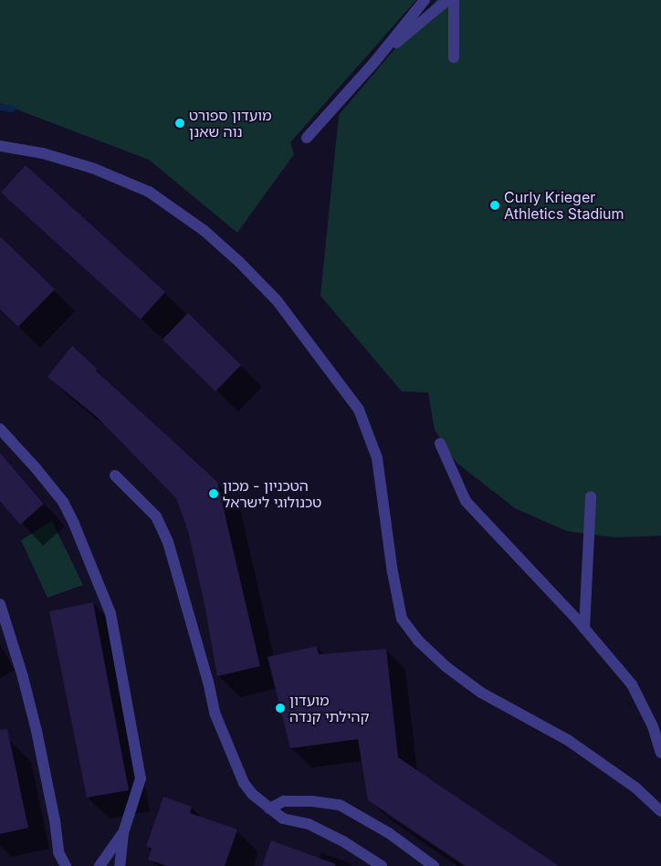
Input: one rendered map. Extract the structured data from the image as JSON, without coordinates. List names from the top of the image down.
{
  "places": [
    "מועדון ספורט נוה שאנן",
    "Curly Krieger Athletics Stadium",
    "הטכניון - מכון טכנולוגי לישראל",
    "מועדון קהילתי קנדה"
  ]
}
